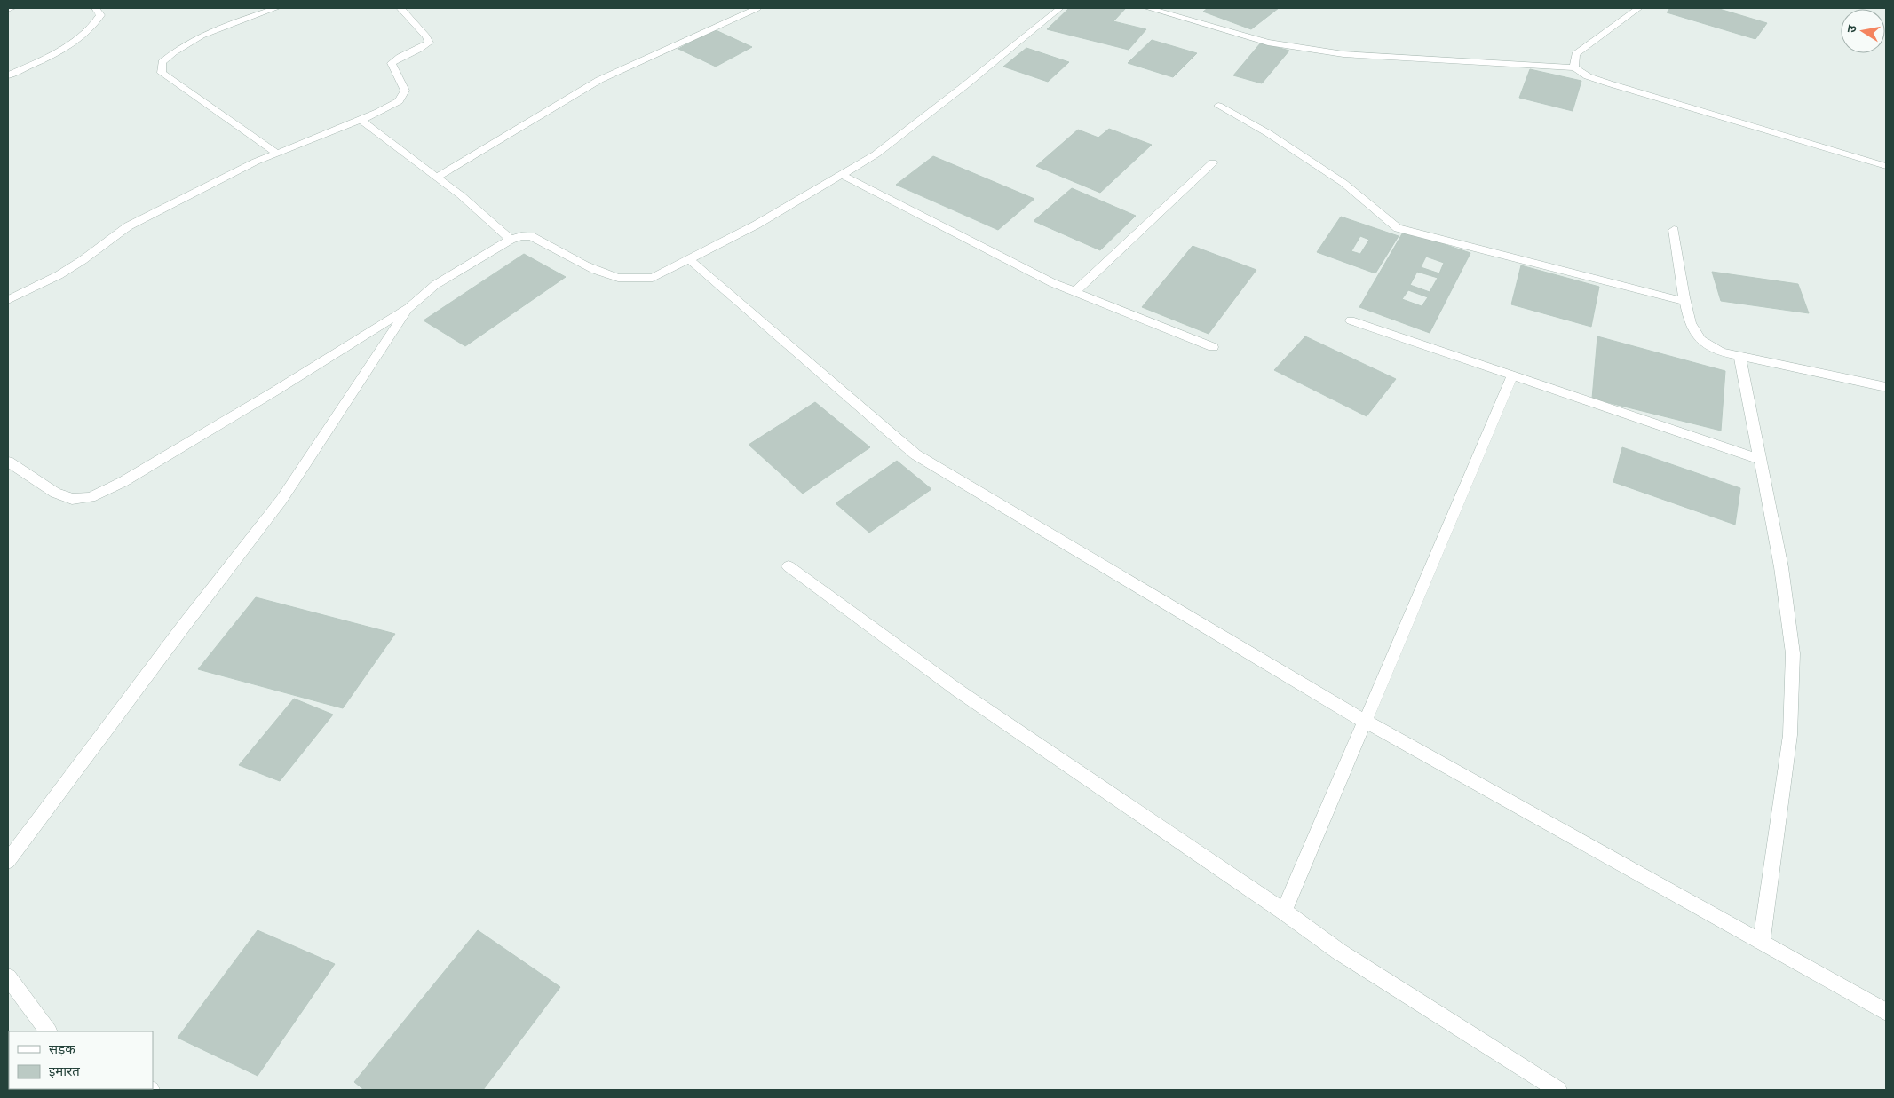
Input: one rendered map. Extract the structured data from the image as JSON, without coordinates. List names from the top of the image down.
{
  "legend": ["सड़क", "इमारत"],
  "north": "left"
}
